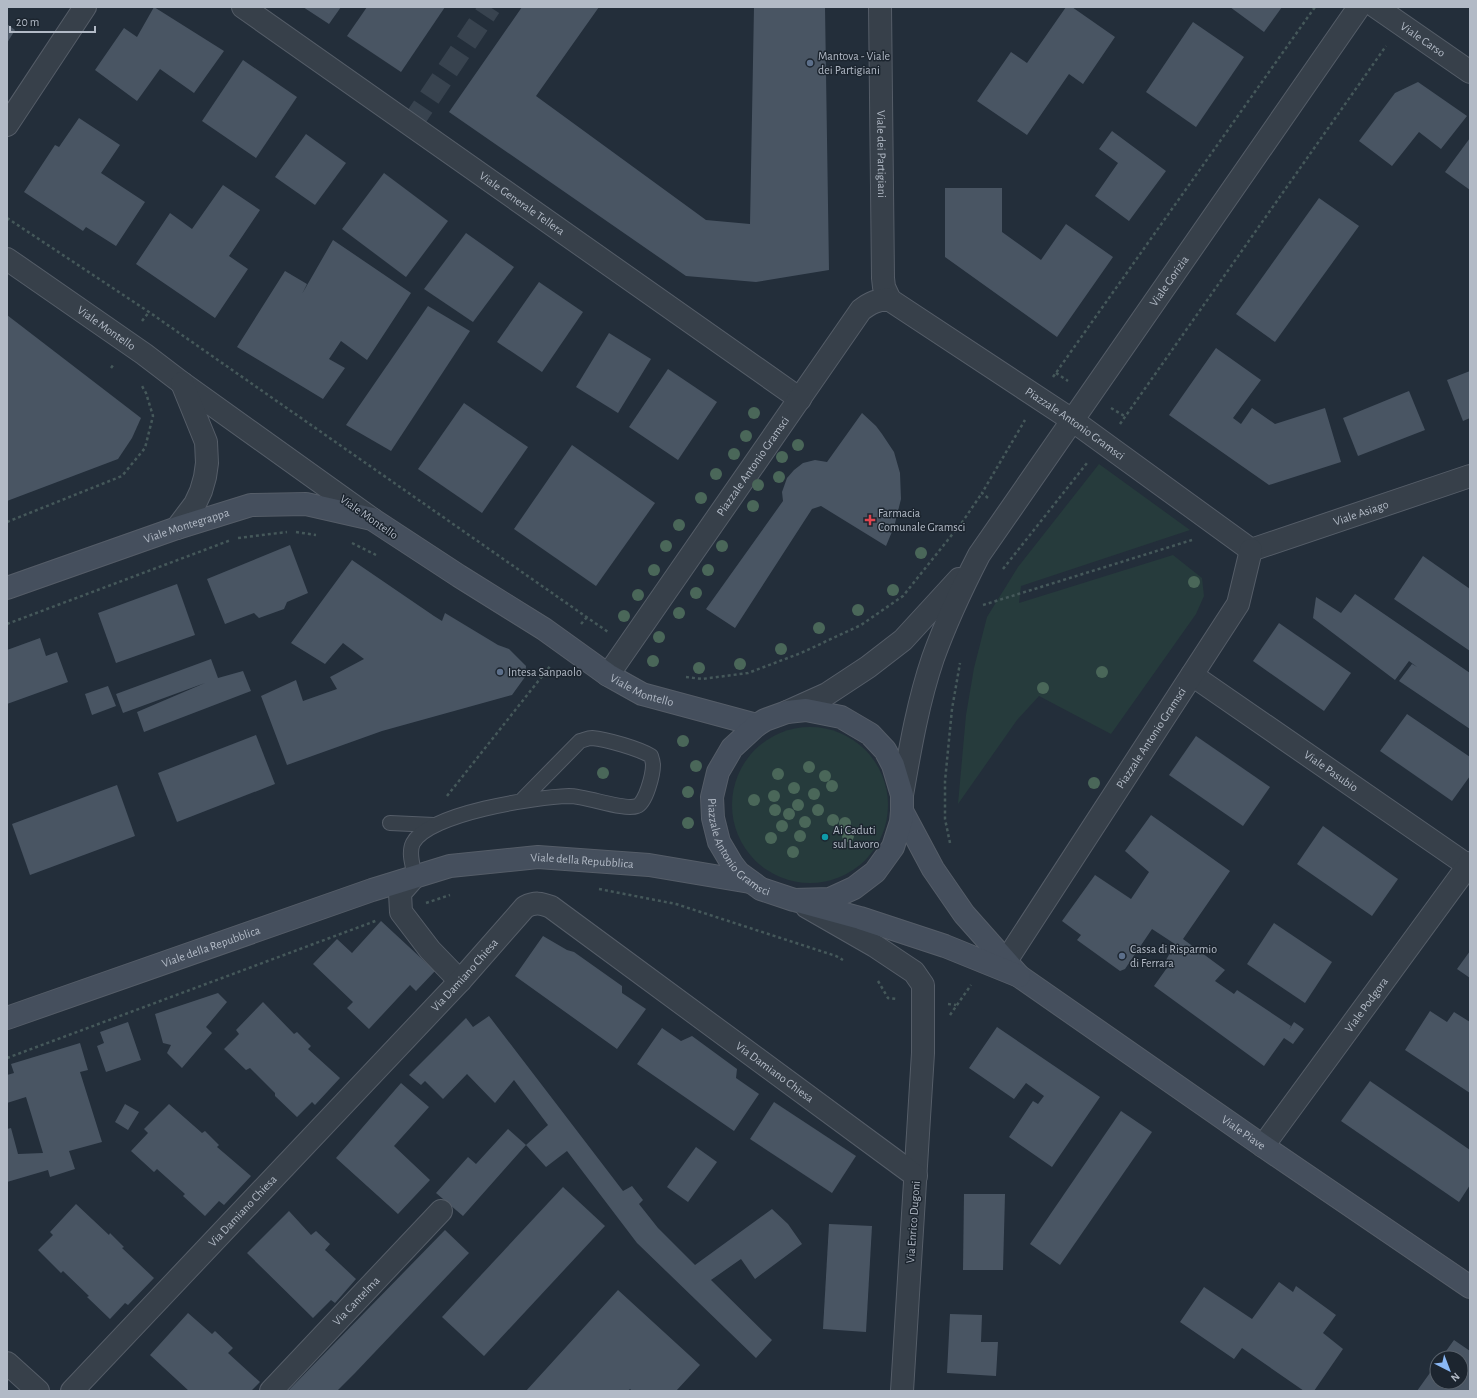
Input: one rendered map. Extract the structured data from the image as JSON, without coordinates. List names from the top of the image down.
{
  "streets": {
    "main road": [
      "Viale Montello",
      "Piazzale Antonio Gramsci",
      "Viale Montegrappa",
      "Viale della Repubblica",
      "Viale Piave"
    ],
    "street": [
      "Viale Carso",
      "Viale dei Partigiani",
      "Viale Generale Tellera",
      "Viale Gorizia",
      "Viale Asiago",
      "Viale Pasubio",
      "Via Damiano Chiesa",
      "Viale Podgora",
      "Via Enrico Dugoni",
      "Via Cantelma"
    ]
  },
  "crossings": [
    ["Viale dei Partigiani", "Piazzale Antonio Gramsci"],
    ["Viale Generale Tellera", "Piazzale Antonio Gramsci"],
    ["Viale Gorizia", "Piazzale Antonio Gramsci"],
    ["Viale Montello", "Piazzale Antonio Gramsci"],
    ["Viale Montello", "Viale Montegrappa"],
    ["Piazzale Antonio Gramsci", "Viale Asiago"],
    ["Piazzale Antonio Gramsci", "Viale Pasubio"],
    ["Piazzale Antonio Gramsci", "Viale della Repubblica"],
    ["Piazzale Antonio Gramsci", "Viale Piave"],
    ["Piazzale Antonio Gramsci", "Via Enrico Dugoni"],
    ["Viale Pasubio", "Viale Podgora"],
    ["Via Damiano Chiesa", "Via Enrico Dugoni"],
    ["Viale Podgora", "Viale Piave"]
  ],
  "places": {
    "other": [
      "Mantova - Viale dei Partigiani",
      "Intesa Sanpaolo",
      "Ai Caduti sul Lavoro",
      "Cassa di Risparmio di Ferrara"
    ],
    "health": ["Farmacia Comunale Gramsci"]
  },
  "scale_bar": "20 m",
  "north": "bottom right"
}
